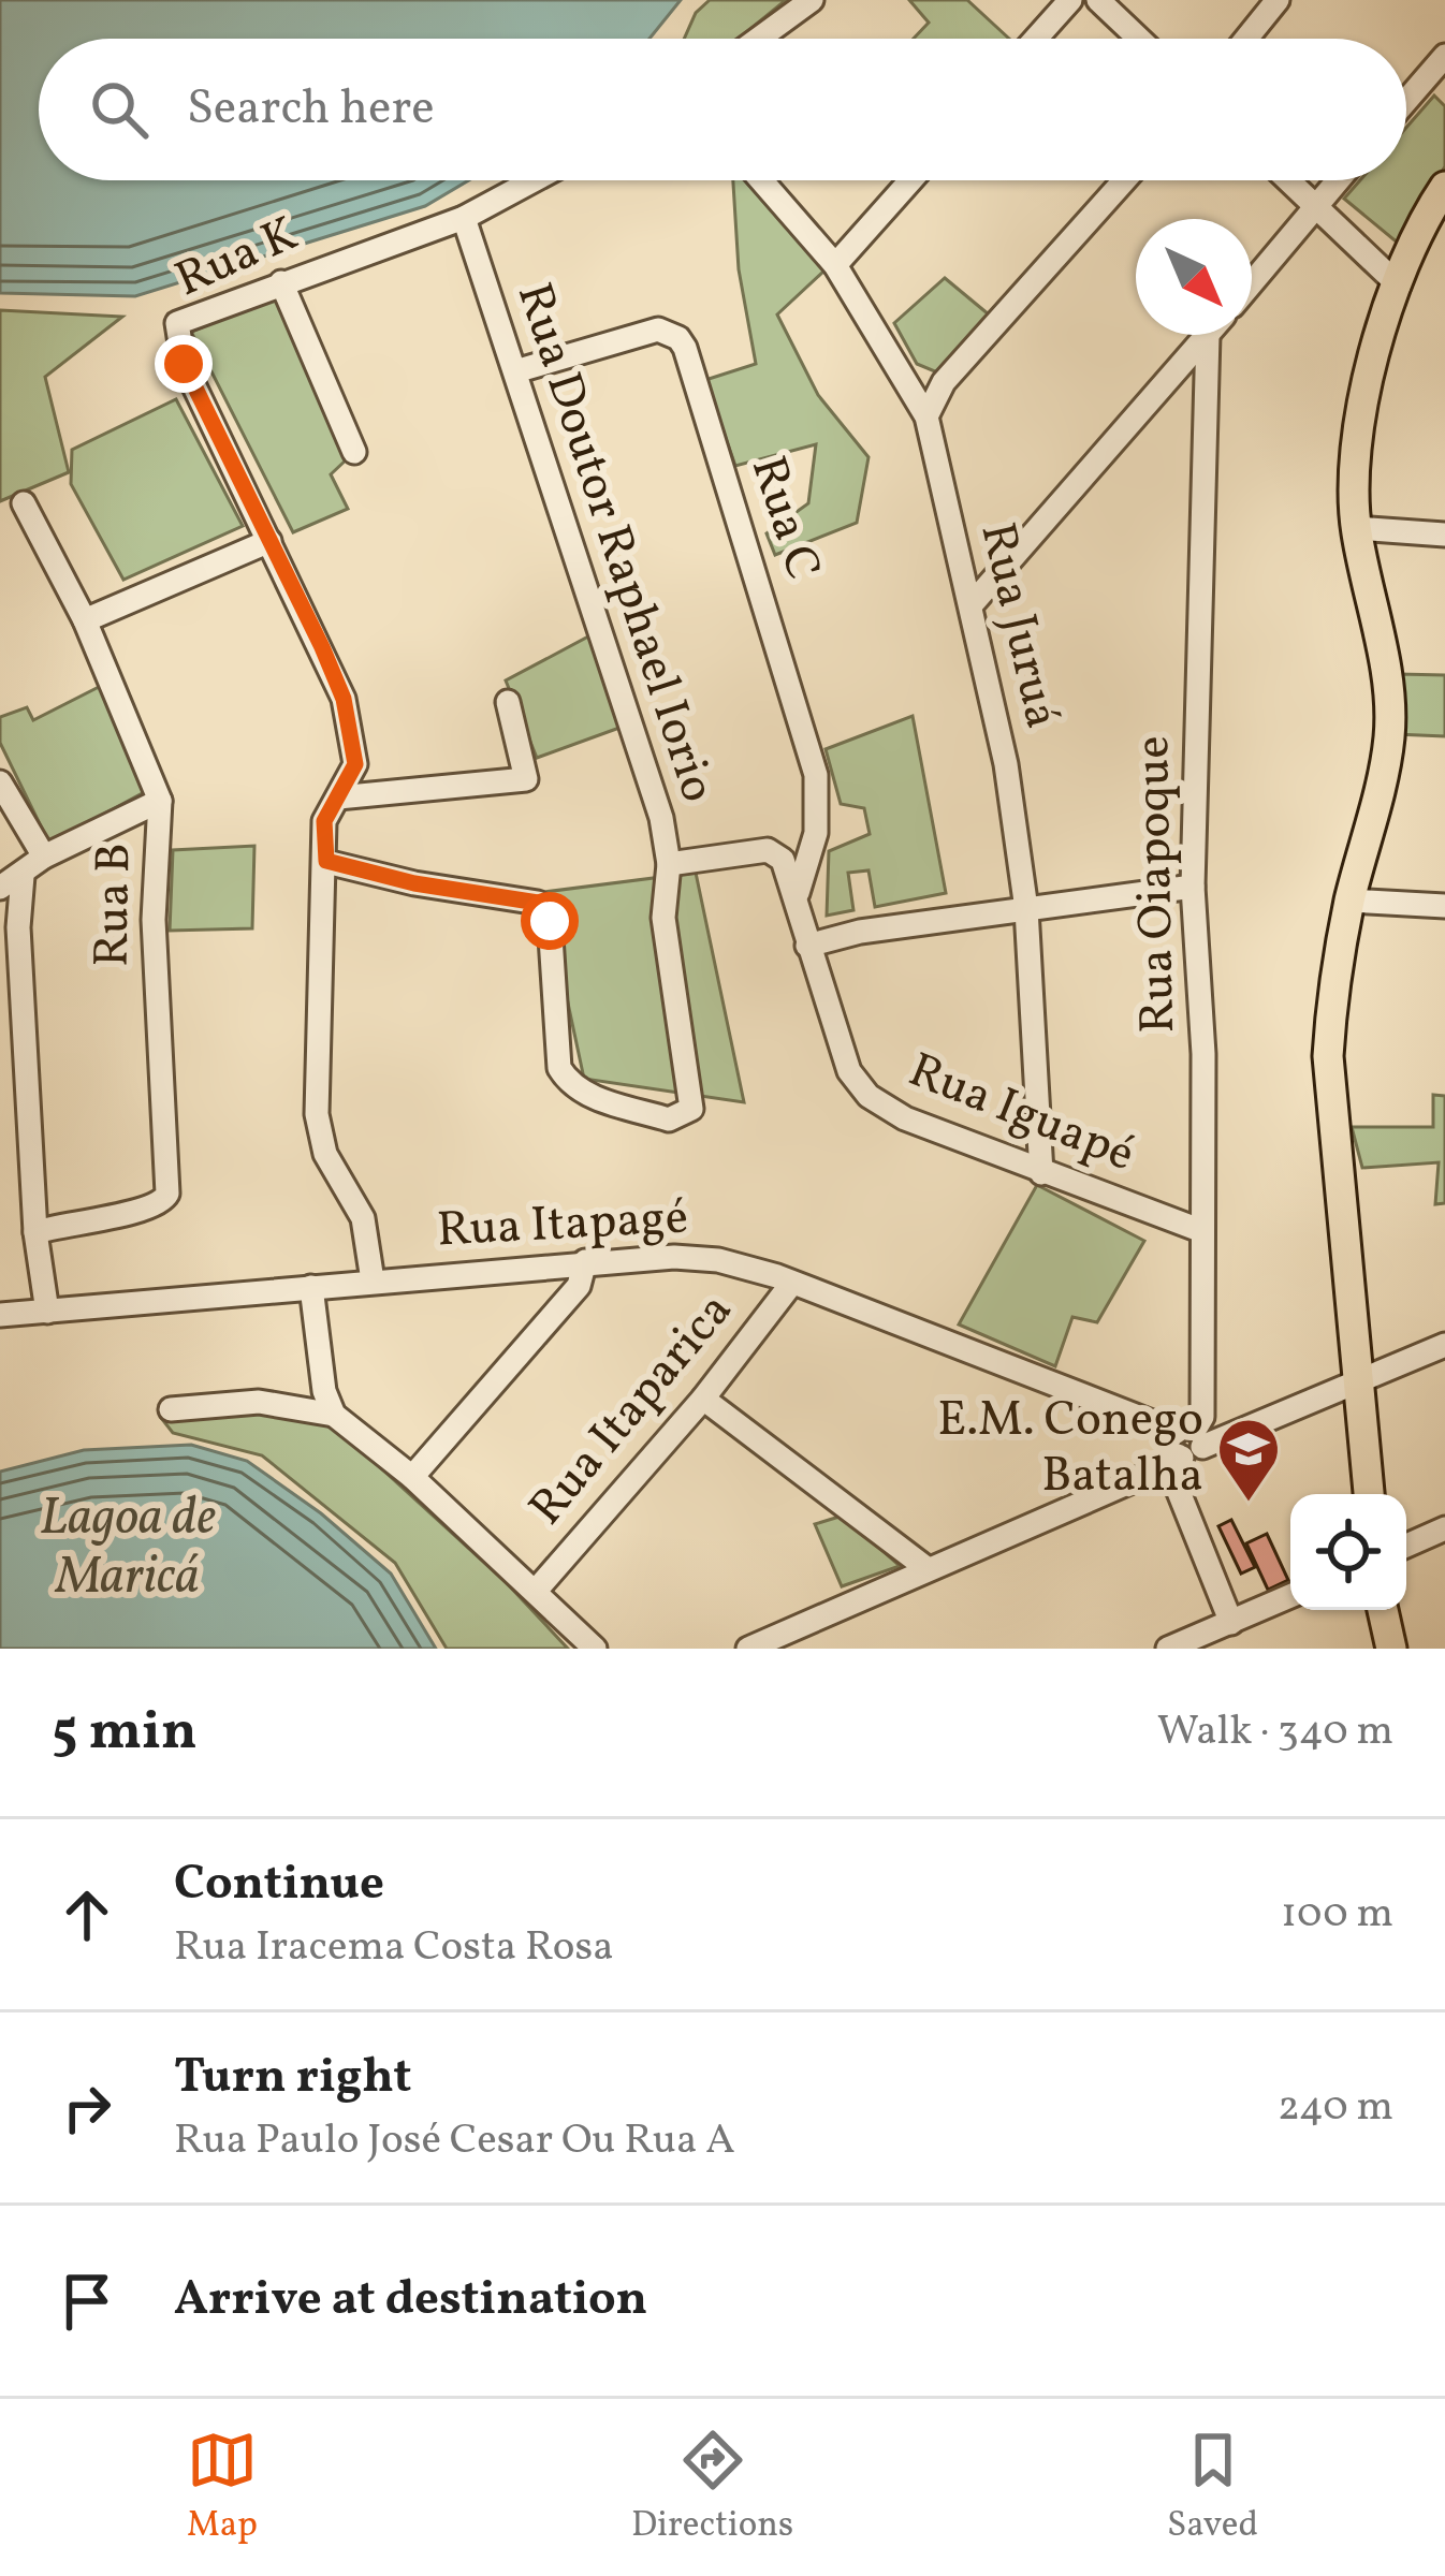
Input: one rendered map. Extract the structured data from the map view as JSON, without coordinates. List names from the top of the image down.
{
  "streets": {
    "street": [
      "Rua K",
      "Rua C",
      "Rua Doutor Raphael Iorio",
      "Rua Juruá",
      "Rua Oiapoque",
      "Rua B",
      "Rua Iguapé",
      "Rua Itapagé",
      "Rua Itaparica"
    ]
  },
  "crossings": [
    ["Rua K", "Rua Doutor Raphael Iorio"],
    ["Rua C", "Rua Doutor Raphael Iorio"],
    ["Rua C", "Rua Iguapé"],
    ["Rua Juruá", "Rua Iguapé"],
    ["Rua Oiapoque", "Rua Iguapé"],
    ["Rua Oiapoque", "Rua Itapagé"],
    ["Rua Itapagé", "Rua Itaparica"]
  ],
  "water": ["Lagoa de Maricá"],
  "places": {
    "school or university": ["E.M. Conego Batalha"]
  },
  "north": "bottom right",
  "page": {
    "search": "Search here",
    "heading": ["5 min", "Walk · 340 m"],
    "list": [
      ["Continue", "Rua Iracema Costa Rosa", "100 m"],
      ["Turn right", "Rua Paulo José Cesar Ou Rua A", "240 m"],
      "Arrive at destination"
    ],
    "nav": ["Map", "Directions", "Saved"]
  }
}
